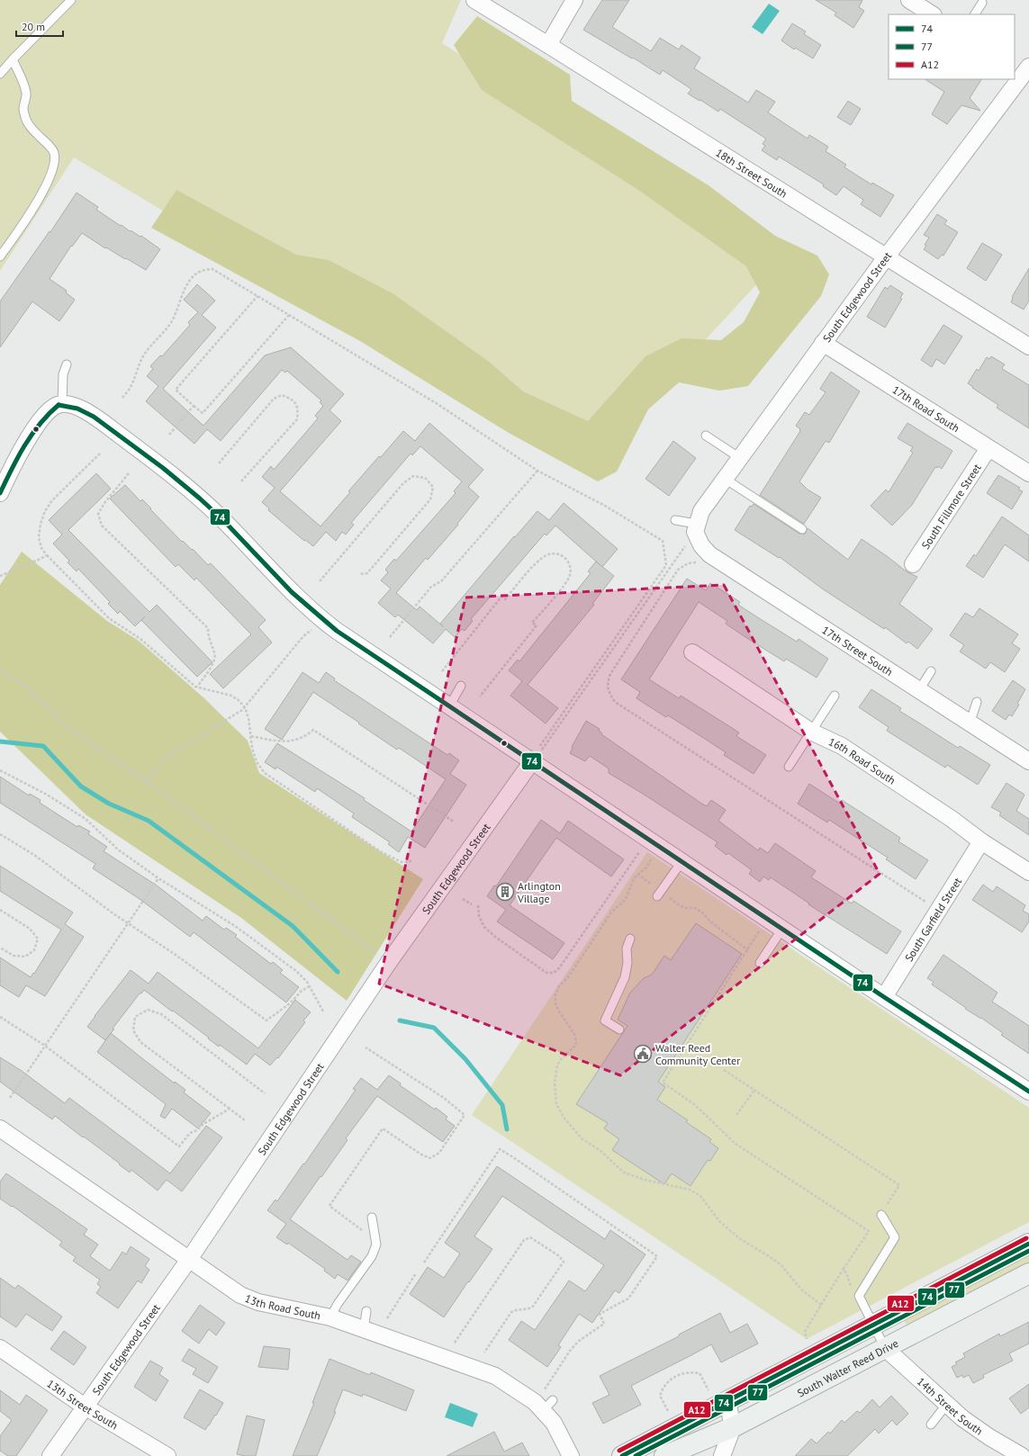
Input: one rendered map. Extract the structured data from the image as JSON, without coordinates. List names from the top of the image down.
{
  "streets": {
    "main road": ["South Walter Reed Drive"],
    "street": [
      "18th Street South",
      "South Edgewood Street",
      "17th Road South",
      "South Fillmore Street",
      "17th Street South",
      "16th Road South",
      "South Garfield Street",
      "13th Road South",
      "13th Street South",
      "14th Street South"
    ]
  },
  "crossings": [
    ["18th Street South", "South Edgewood Street"],
    ["South Edgewood Street", "17th Road South"],
    ["South Edgewood Street", "17th Street South"],
    ["South Edgewood Street", "13th Road South"],
    ["South Edgewood Street", "13th Street South"],
    ["17th Road South", "South Fillmore Street"],
    ["16th Road South", "South Garfield Street"],
    ["South Walter Reed Drive", "14th Street South"]
  ],
  "places": {
    "building": ["Arlington Village"],
    "public building": ["Walter Reed Community Center"]
  },
  "lines": ["transit line 74", "transit line A12", "transit line 77"],
  "legend": ["74", "77", "A12"],
  "scale_bar": "20 m"
}
